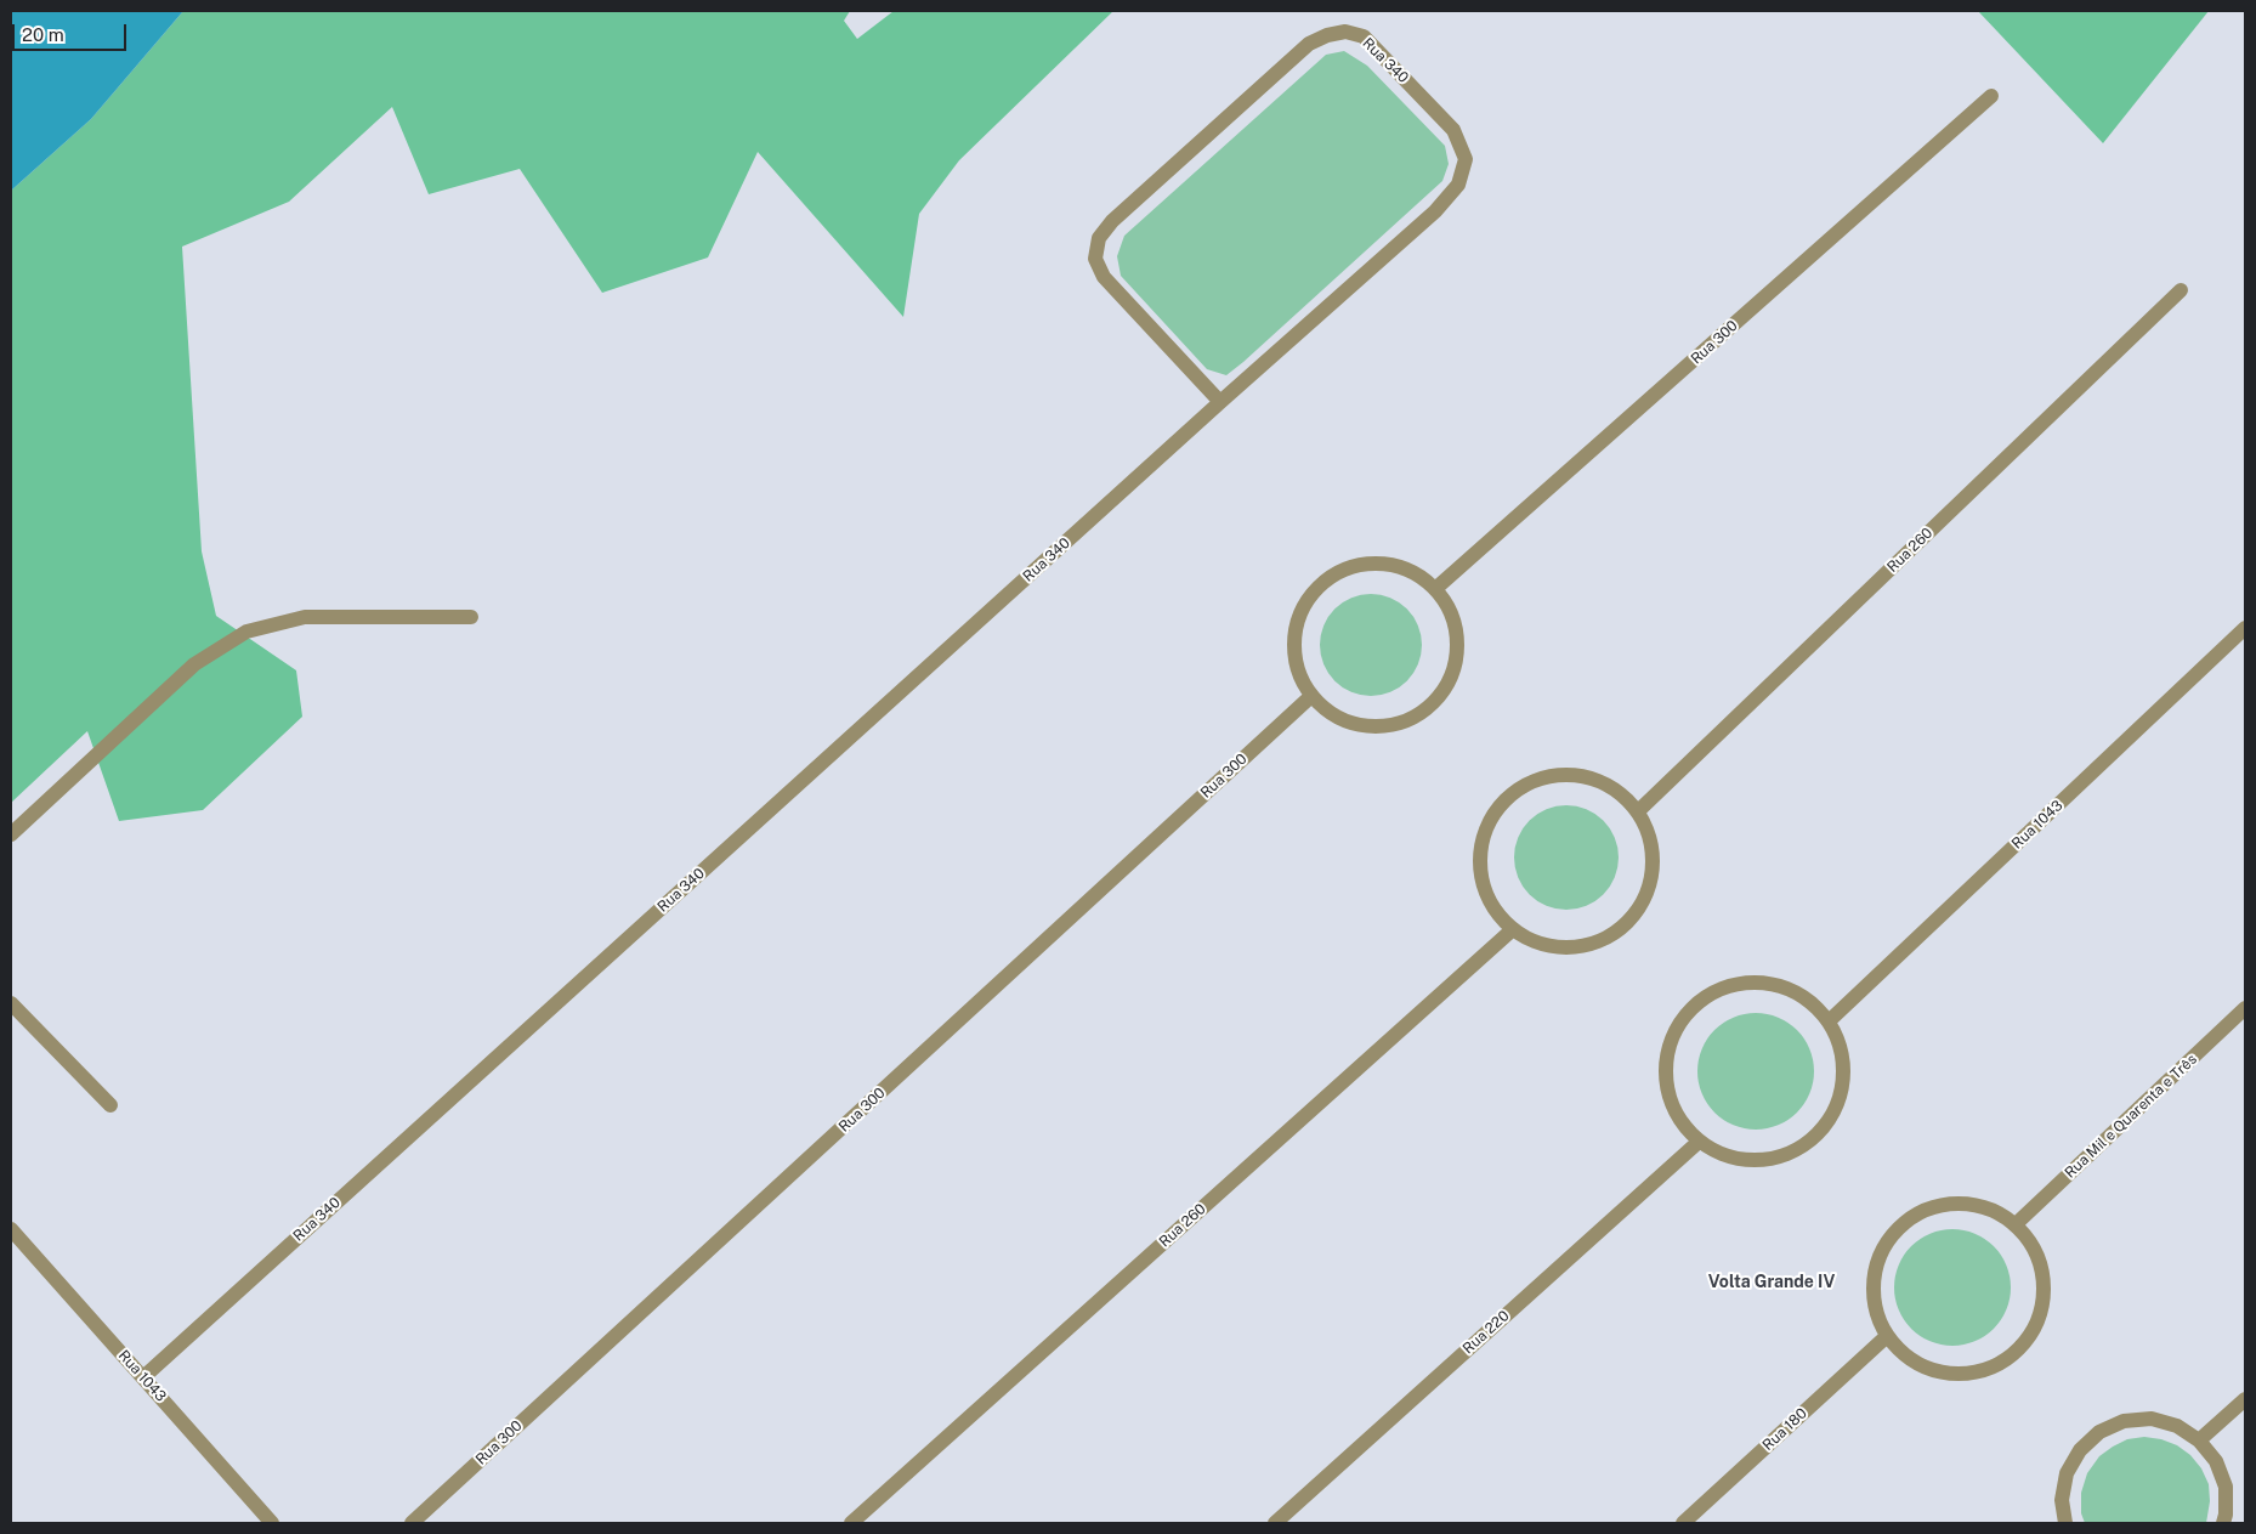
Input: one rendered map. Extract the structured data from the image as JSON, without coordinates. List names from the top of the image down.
{
  "streets": {
    "street": [
      "Rua 340",
      "Rua 300",
      "Rua 260",
      "Rua 1043",
      "Rua Mil e Quarenta e Três",
      "Rua 220",
      "Rua 180"
    ]
  },
  "crossings": [
    ["Rua 340", "Rua 1043"],
    ["Rua 1043", "Rua 220"],
    ["Rua Mil e Quarenta e Três", "Rua 180"]
  ],
  "districts": ["Volta Grande IV"],
  "scale_bar": "20 m"
}
